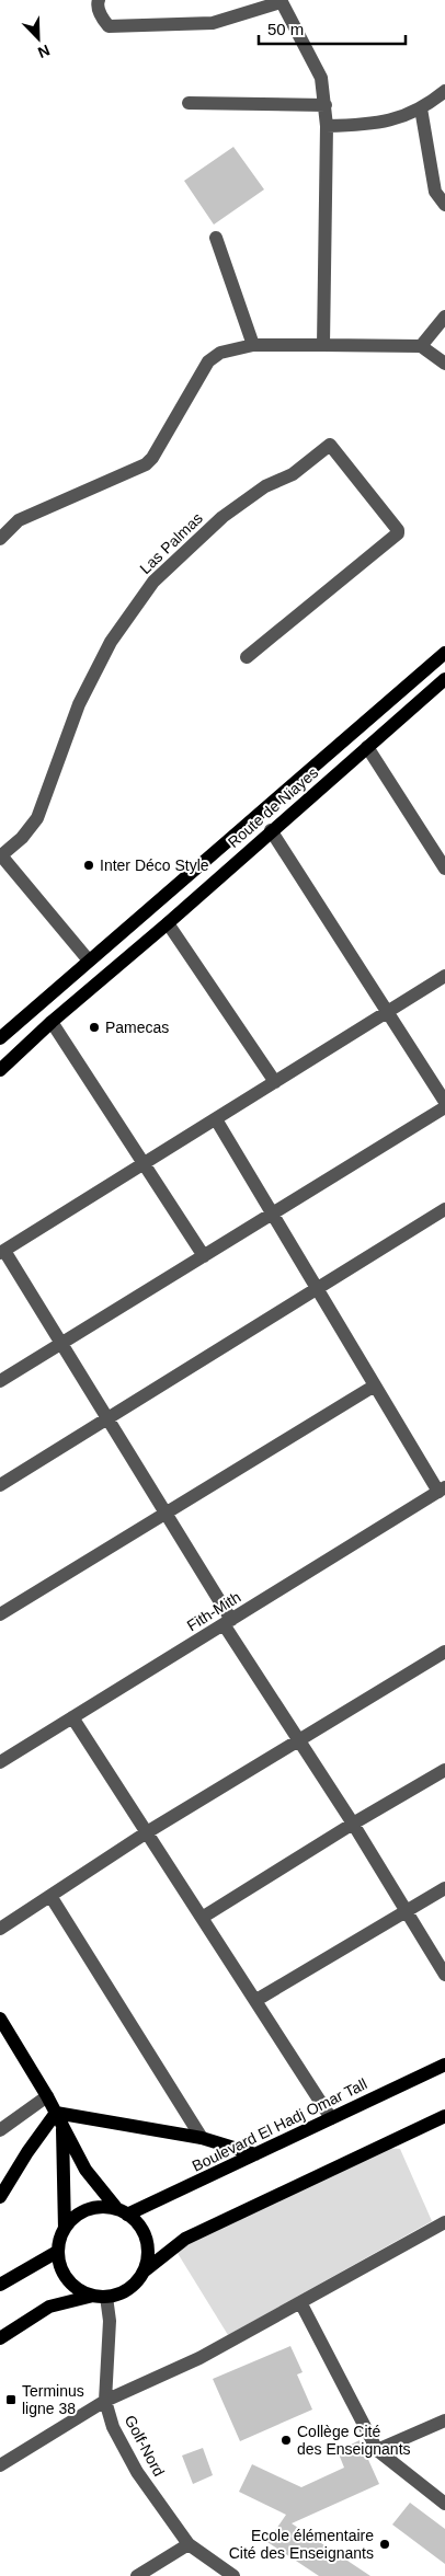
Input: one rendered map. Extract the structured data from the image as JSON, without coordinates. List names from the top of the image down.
{
  "streets": {
    "main road": ["Route de Niayes", "Boulevard El Hadj Omar Tall"],
    "street": ["Las Palmas", "Fith-Mith", "Golf-Nord"]
  },
  "crossings": [
    ["Las Palmas", "Route de Niayes"],
    ["Boulevard El Hadj Omar Tall", "Golf-Nord"]
  ],
  "places": {
    "other": [
      "Inter Déco Style",
      "Pamecas",
      "Collège Cité des Enseignants",
      "Ecole élémentaire Cité des Enseignants"
    ],
    "transit": ["Terminus ligne 38"]
  },
  "scale_bar": "50 m",
  "north": "bottom right"
}
